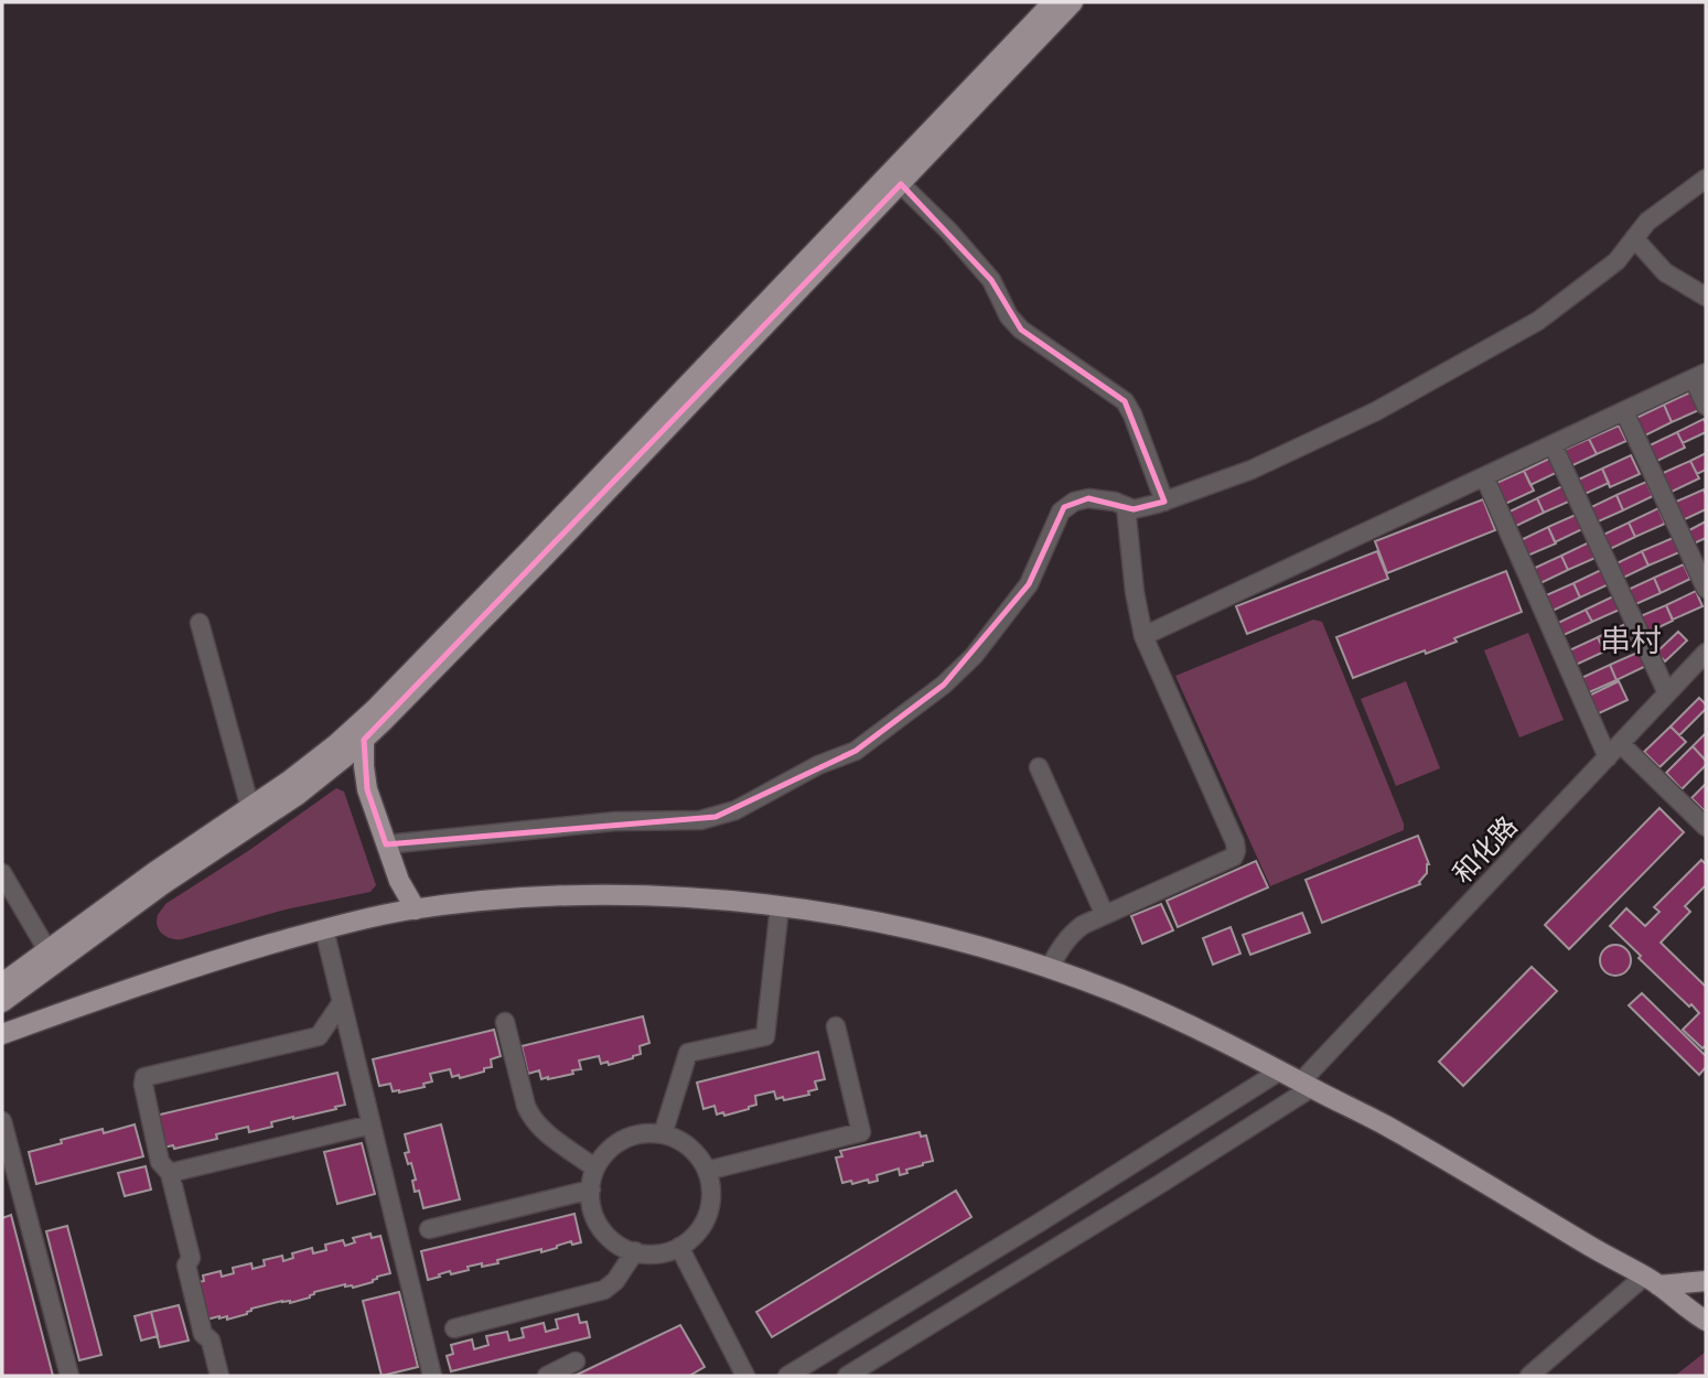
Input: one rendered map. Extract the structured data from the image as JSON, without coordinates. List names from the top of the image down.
{
  "streets": {
    "street": ["和化路"]
  },
  "districts": ["串村"]
}
